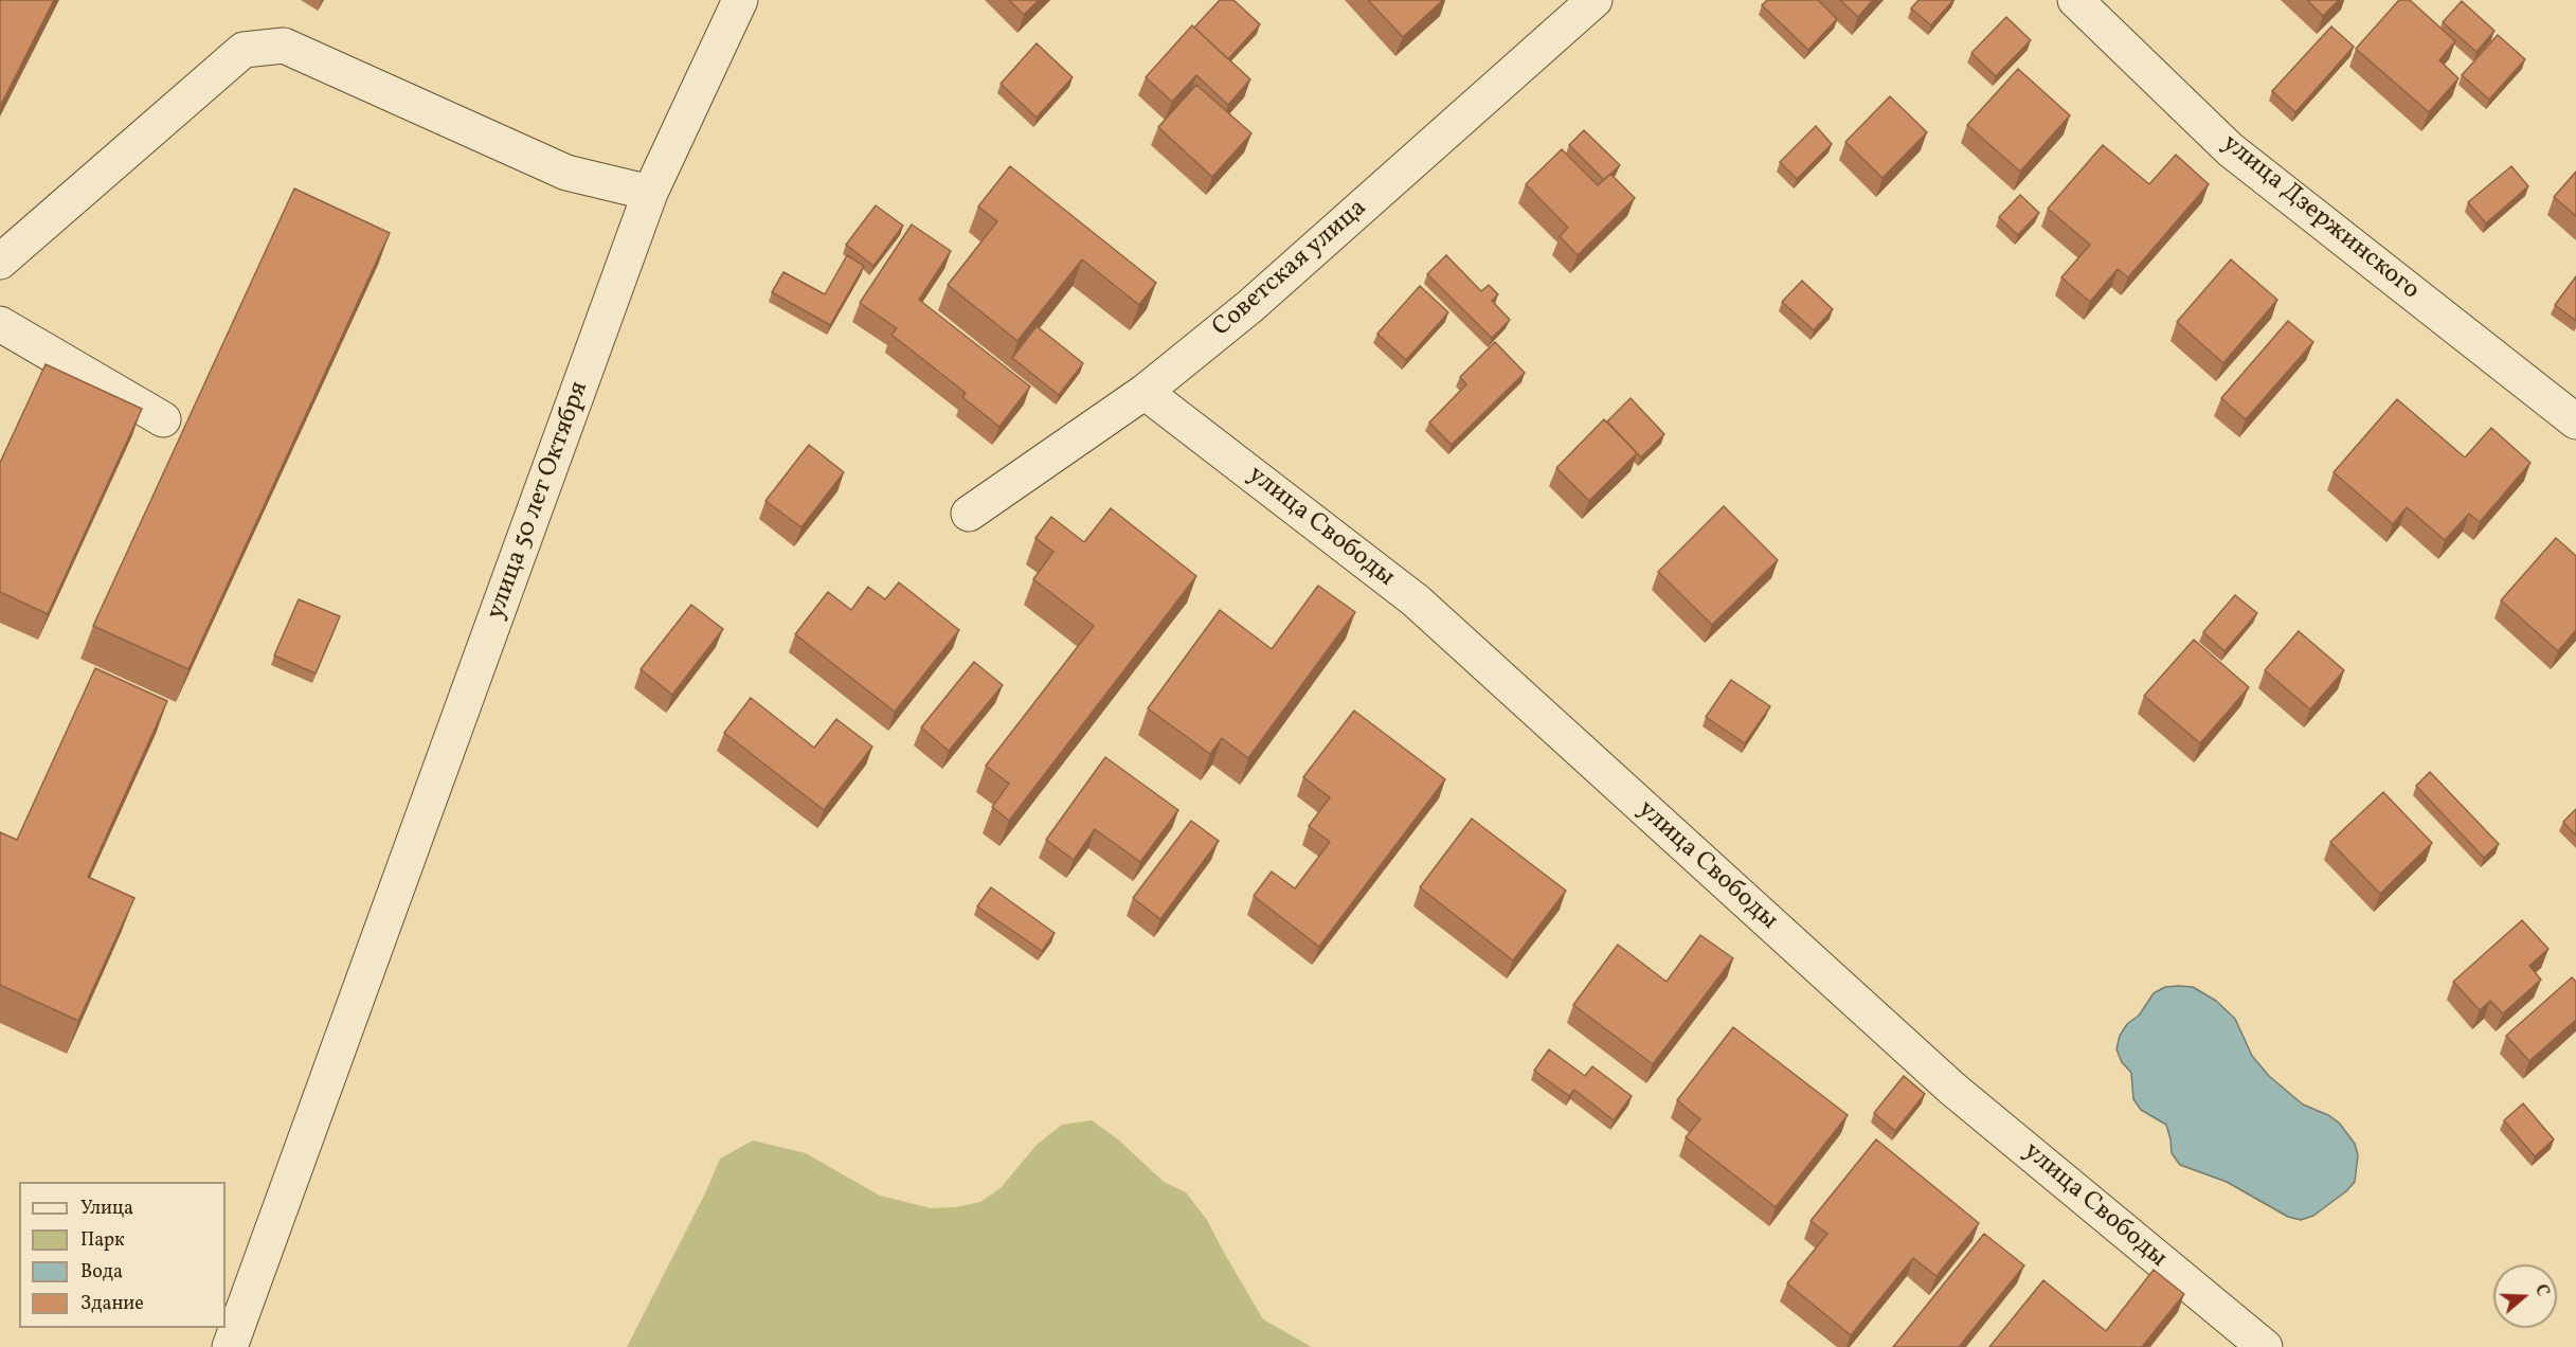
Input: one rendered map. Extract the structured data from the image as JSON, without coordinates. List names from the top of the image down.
{
  "streets": {
    "street": [
      "улица Дзержинского",
      "Советская улица",
      "улица 50 лет Октября",
      "улица Свободы"
    ]
  },
  "crossings": [
    ["Советская улица", "улица Свободы"]
  ],
  "legend": [
    "Улица",
    "Парк",
    "Вода",
    "Здание"
  ],
  "north": "right"
}
